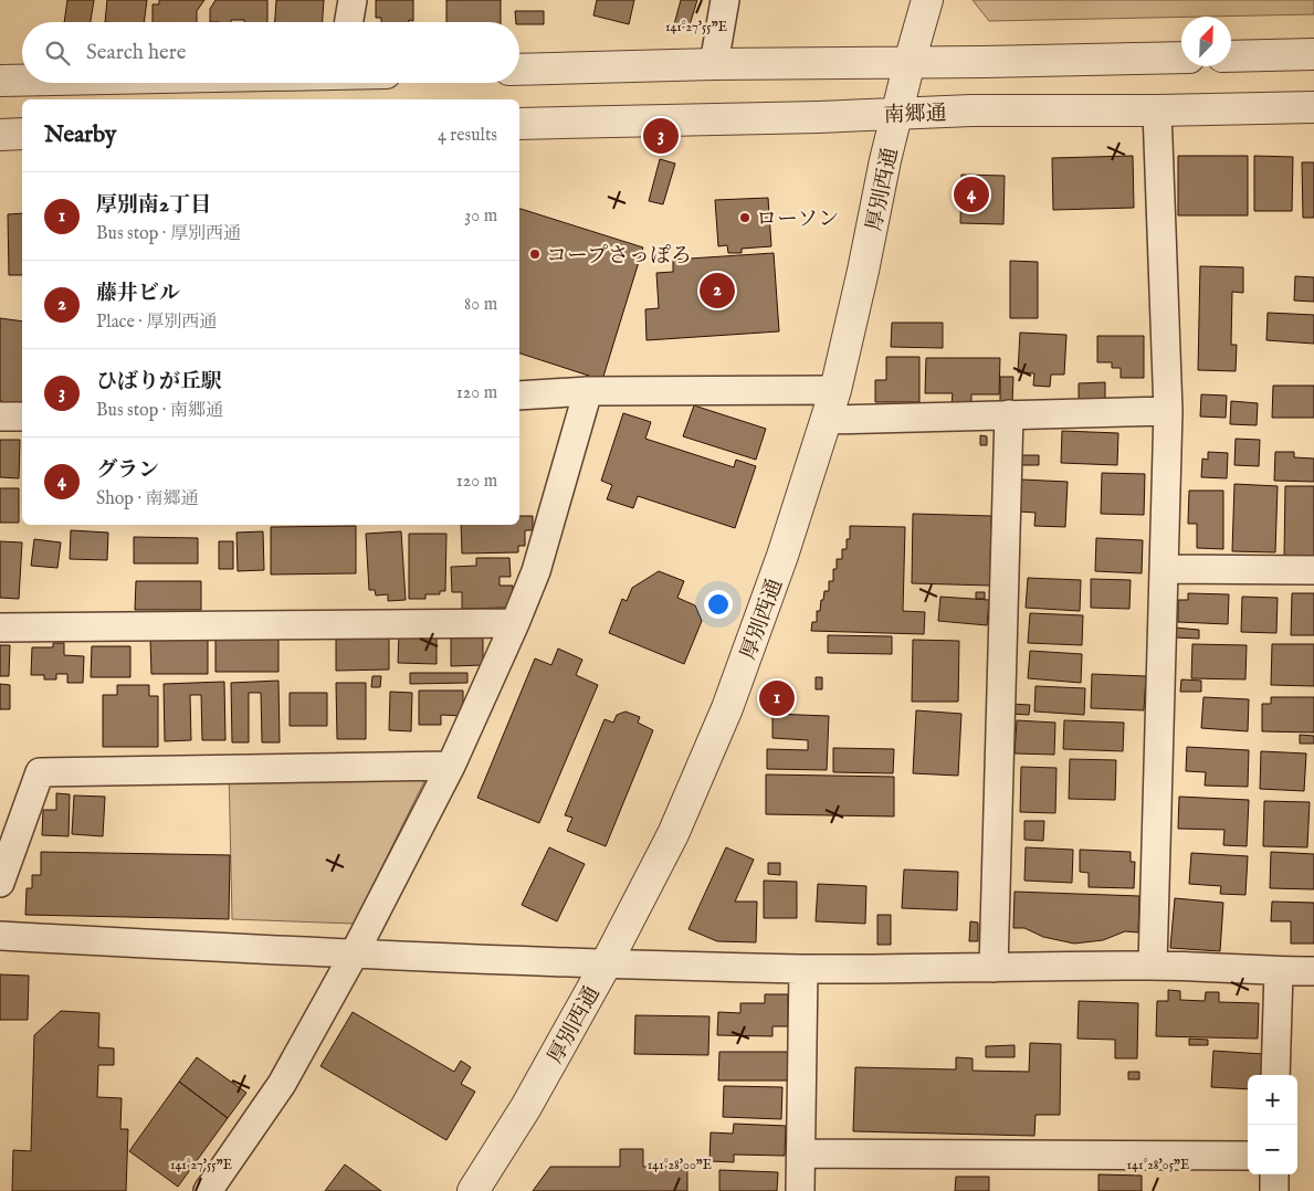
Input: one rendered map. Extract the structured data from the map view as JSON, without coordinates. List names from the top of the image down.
{
  "streets": {
    "street": ["南郷通", "厚別西通"]
  },
  "crossings": [
    ["南郷通", "厚別西通"]
  ],
  "places": ["ローソン", "コープさっぽろ"],
  "north": "top right",
  "page": {
    "search": "Search here",
    "heading": ["Nearby", "4 results"],
    "pins": [
      "3",
      "4",
      "2",
      "1"
    ],
    "list": [
      {
        "mark": "1",
        "name": "厚別南2丁目",
        "note": "Bus stop · 厚別西通",
        "value": "30 m"
      },
      {
        "mark": "2",
        "name": "藤井ビル",
        "note": "Place · 厚別西通",
        "value": "80 m"
      },
      {
        "mark": "3",
        "name": "ひばりが丘駅",
        "note": "Bus stop · 南郷通",
        "value": "120 m"
      },
      {
        "mark": "4",
        "name": "グラン",
        "note": "Shop · 南郷通",
        "value": "120 m"
      }
    ],
    "map_buttons": ["+", "−"]
  },
  "coordinates": ["141°27'55\"E", "141°28'00\"E", "141°28'05\"E"]
}
